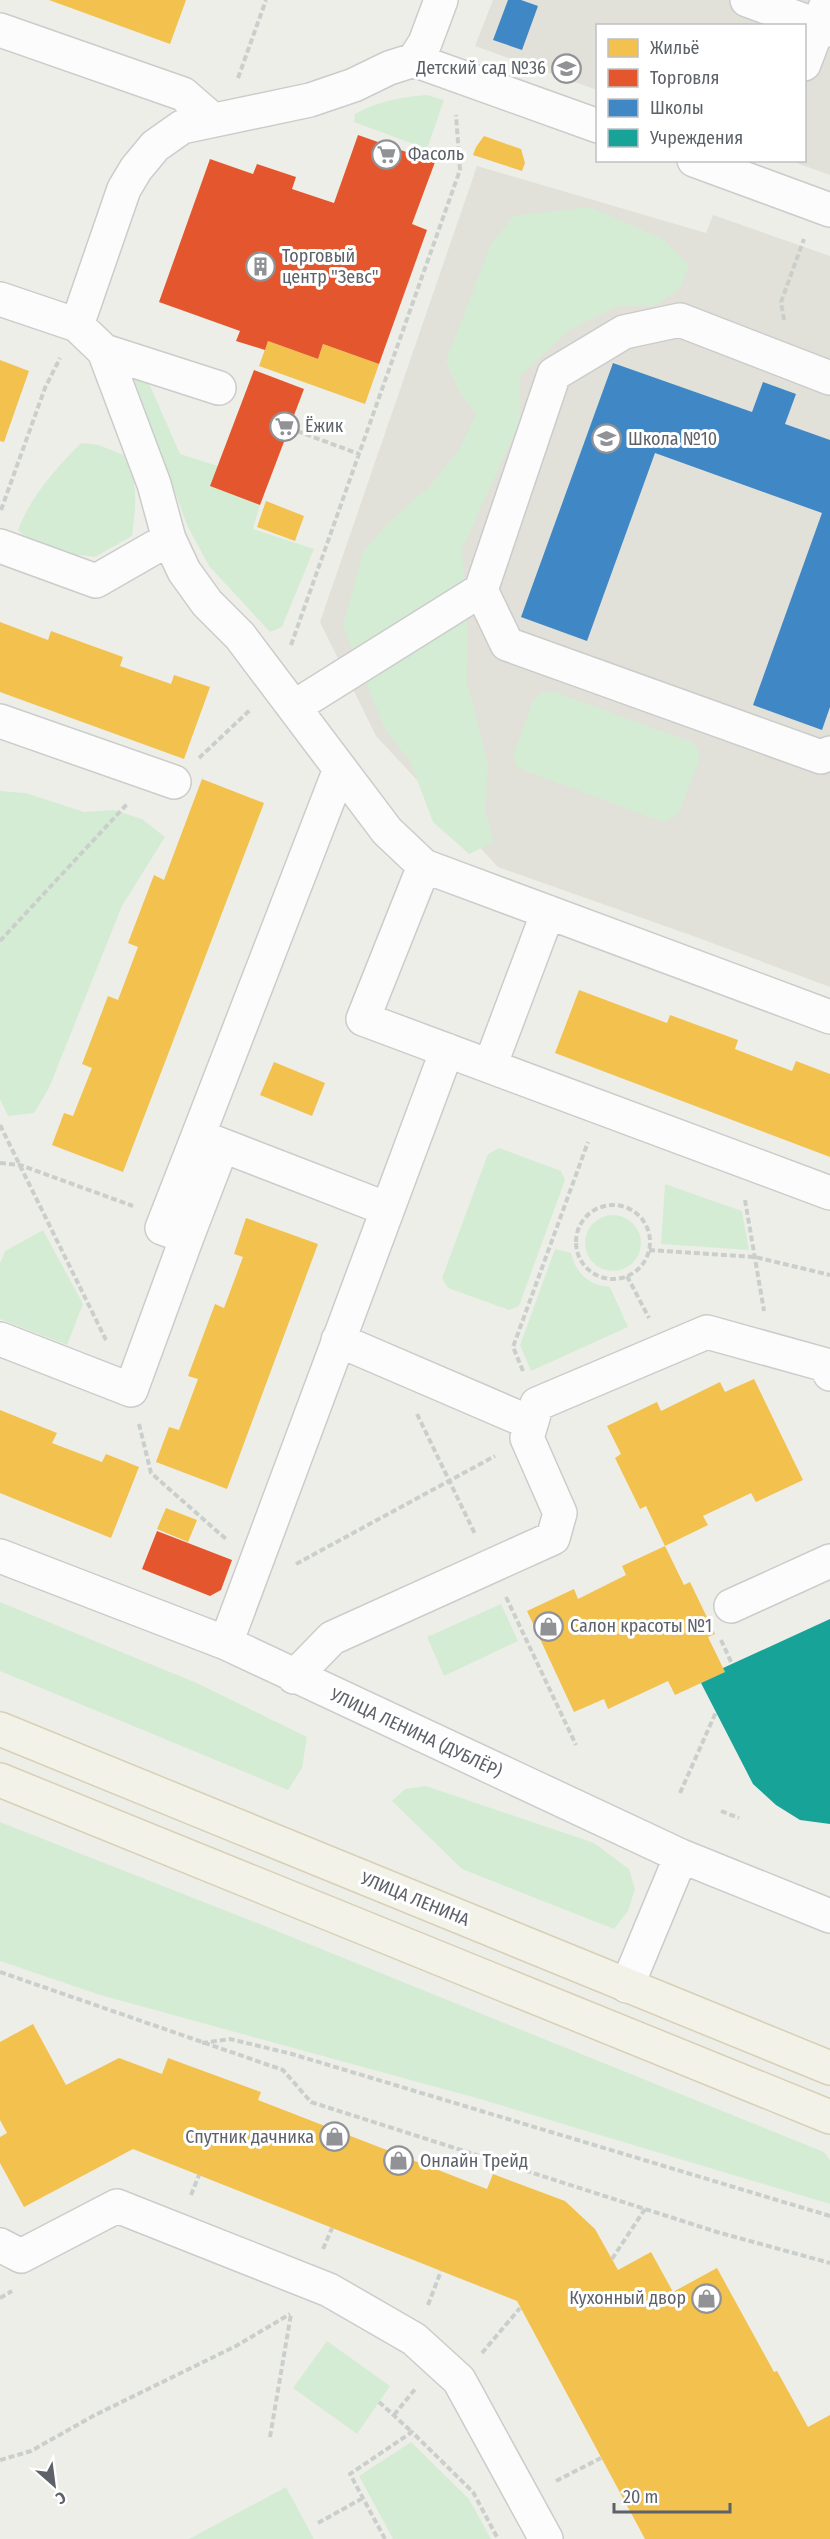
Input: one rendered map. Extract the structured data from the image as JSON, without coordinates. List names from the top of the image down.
{
  "streets": {
    "main road": ["УЛИЦА ЛЕНИНА"],
    "street": ["УЛИЦА ЛЕНИНА (ДУБЛЁР)"]
  },
  "places": {
    "school or university": ["Детский сад №36", "Школа №10"],
    "supermarket": ["Фасоль", "Ёжик"],
    "building": ["Торговый центр \"Зевс\""],
    "shop": [
      "Салон красоты №1",
      "Спутник дачника",
      "Онлайн Трейд",
      "Кухонный двор"
    ]
  },
  "legend": [
    "Жильё",
    "Торговля",
    "Школы",
    "Учреждения"
  ],
  "scale_bar": "20 m",
  "north": "bottom right"
}
